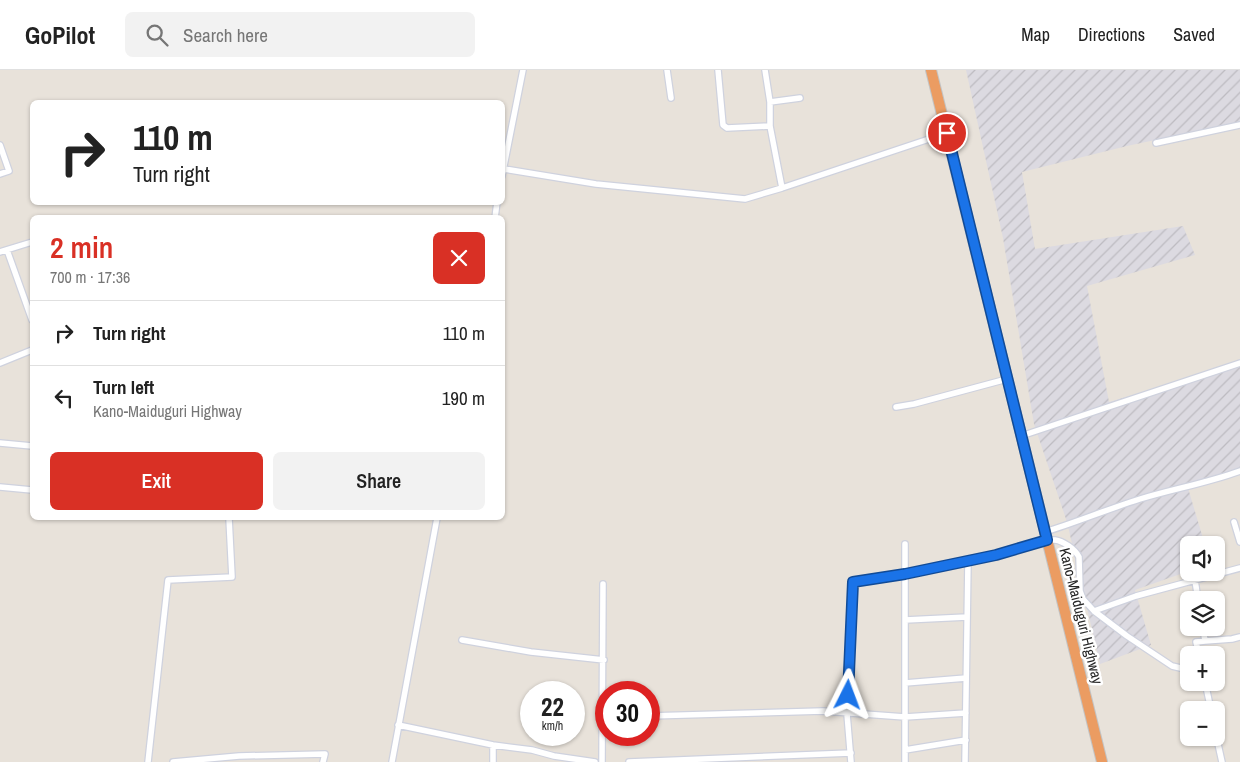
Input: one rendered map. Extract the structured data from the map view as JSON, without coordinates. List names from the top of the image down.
{
  "streets": {
    "highway": ["Kano-Maiduguri Highway"]
  },
  "page": {
    "header": "GoPilot",
    "search": "Search here",
    "nav": ["Map", "Directions", "Saved"],
    "turn": ["110 m", "Turn right"],
    "heading": ["2 min", "700 m · 17:36"],
    "list": [
      {
        "name": "Turn right",
        "value": "110 m"
      },
      {
        "name": "Turn left",
        "note": "Kano-Maiduguri Highway",
        "value": "190 m"
      }
    ],
    "buttons": ["Exit", "Share"],
    "map_buttons": ["+", "−"],
    "speed": "22 km/h",
    "limit": "30"
  }
}
